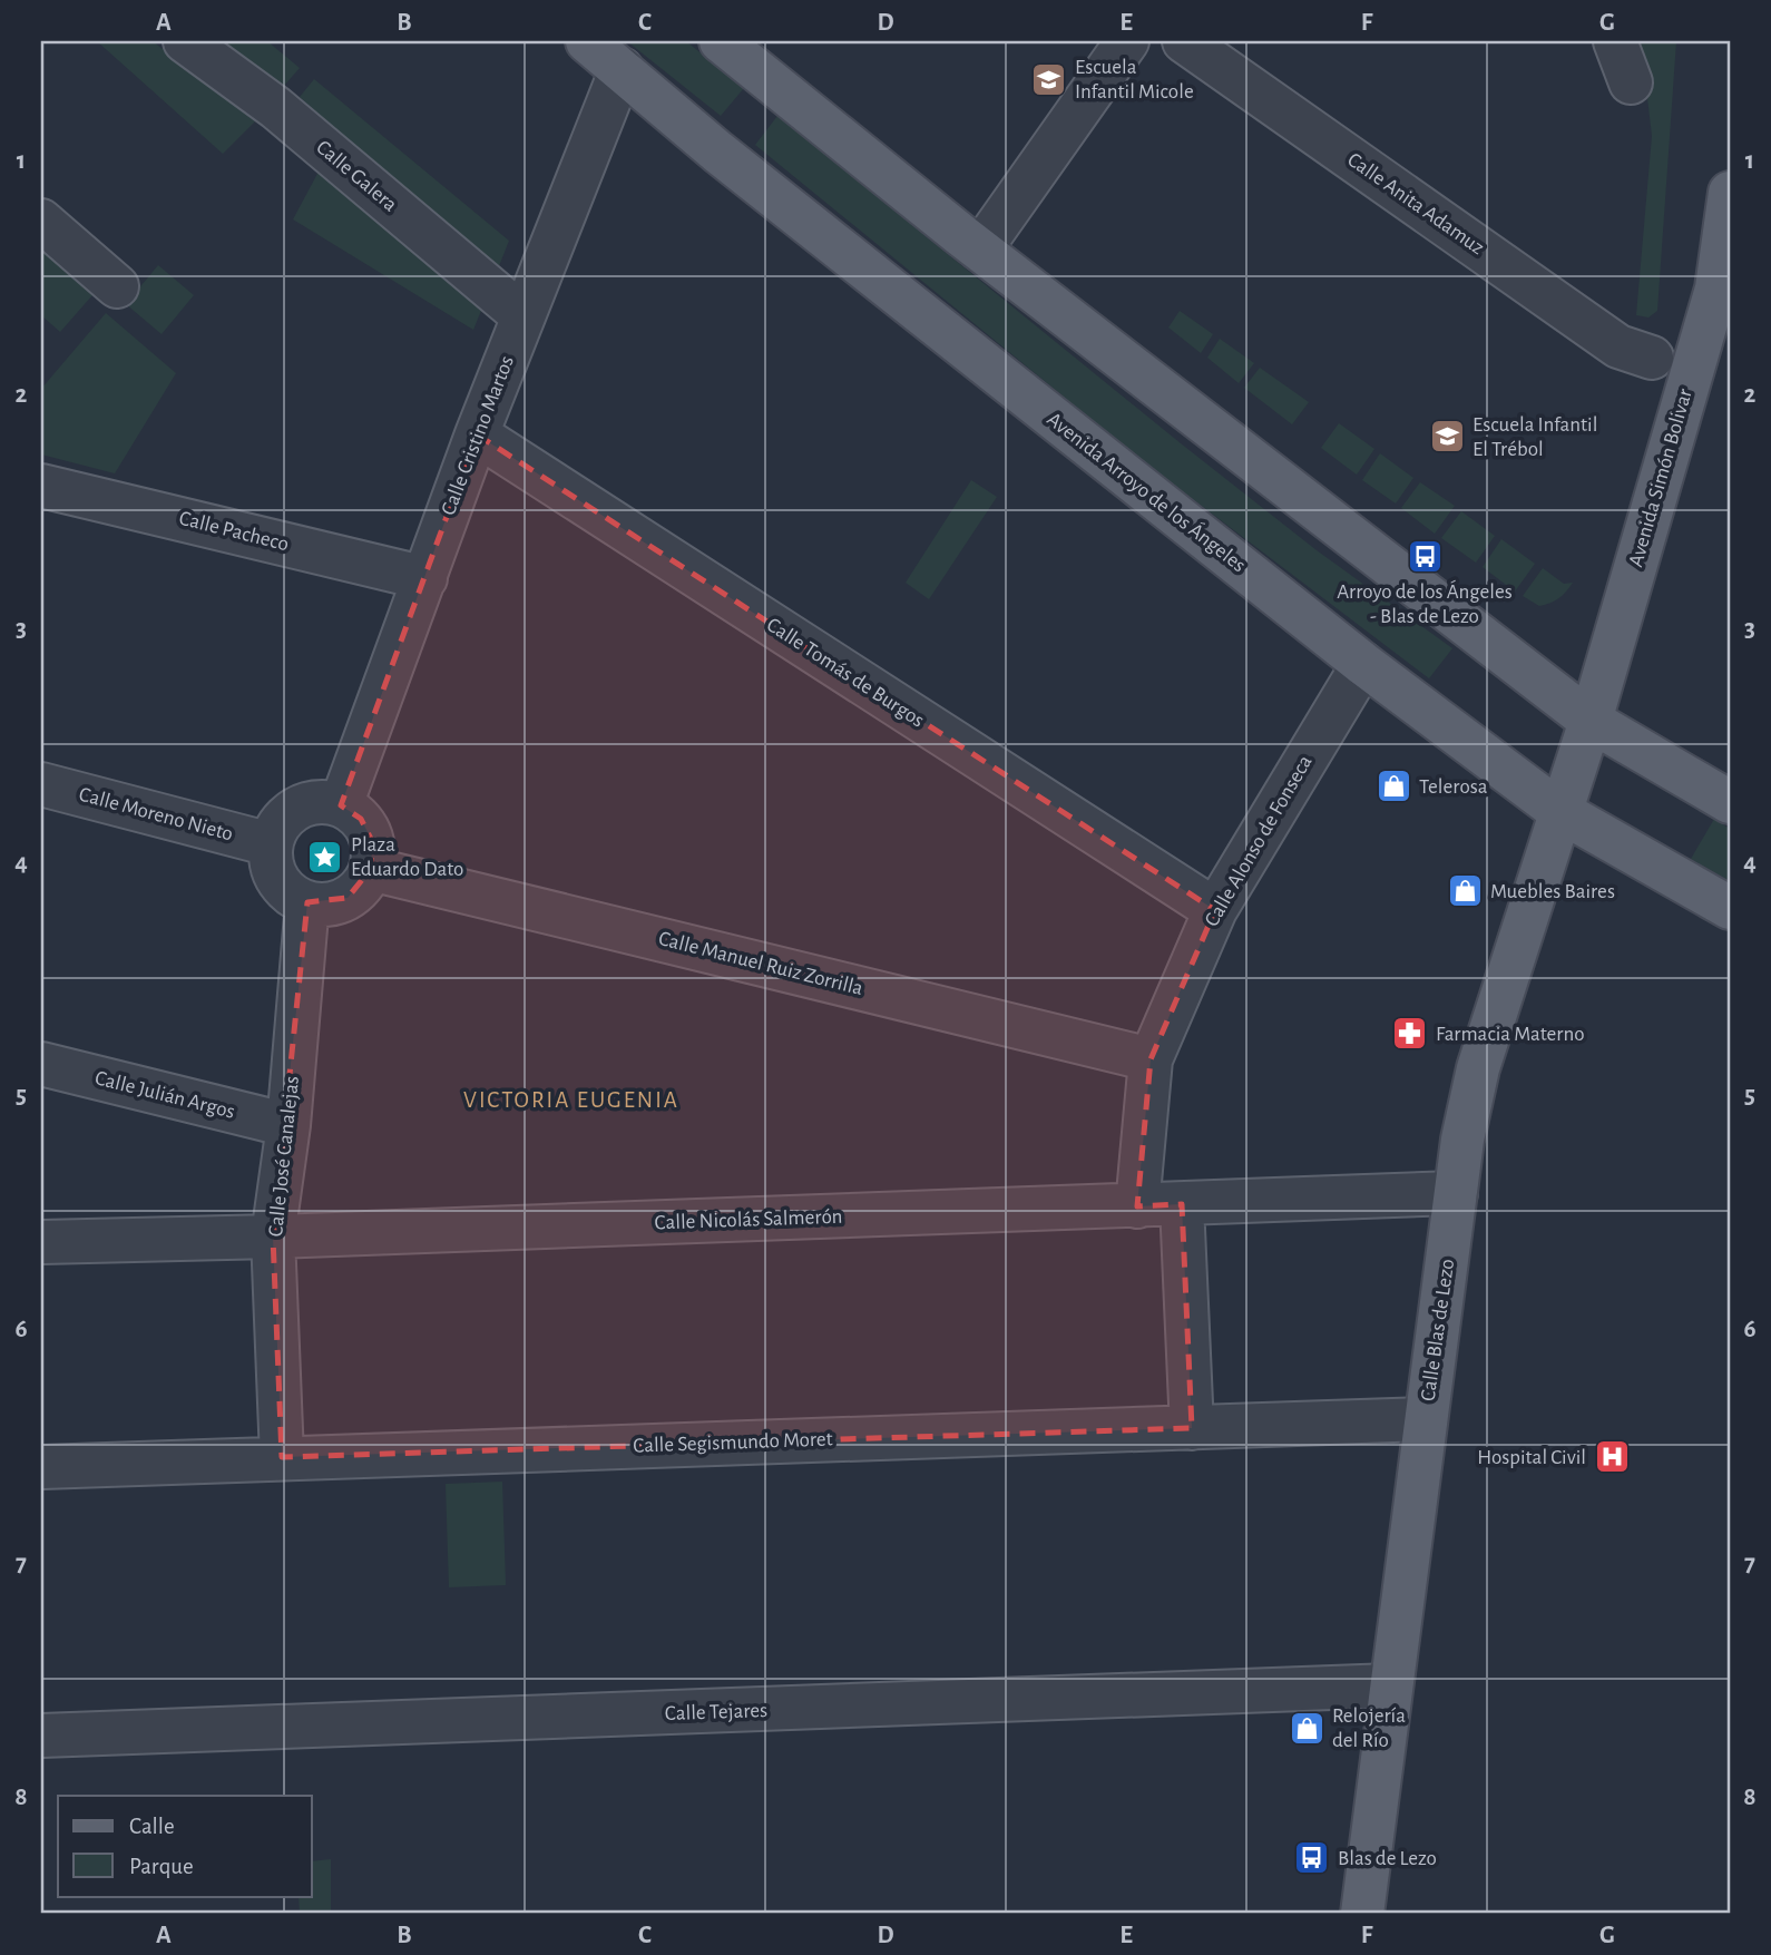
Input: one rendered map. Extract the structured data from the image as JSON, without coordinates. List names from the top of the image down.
{
  "streets": {
    "main road": ["Avenida Simón Bolivar", "Avenida Arroyo de los Ángeles", "Calle Blas de Lezo"],
    "street": [
      "Calle Galera",
      "Calle Anita Adamuz",
      "Calle Cristino Martos",
      "Calle Pacheco",
      "Calle Tomás de Burgos",
      "Calle Moreno Nieto",
      "Calle Alonso de Fonseca",
      "Calle Manuel Ruiz Zorrilla",
      "Calle Julián Argos",
      "Calle José Canalejas",
      "Calle Nicolás Salmerón",
      "Calle Segismundo Moret",
      "Calle Tejares"
    ]
  },
  "crossings": [
    ["Calle Galera", "Calle Cristino Martos"],
    ["Calle Cristino Martos", "Avenida Arroyo de los Ángeles"],
    ["Calle Cristino Martos", "Calle Pacheco"],
    ["Calle Cristino Martos", "Calle Tomás de Burgos"],
    ["Calle Cristino Martos", "Calle Moreno Nieto"],
    ["Calle Cristino Martos", "Calle Manuel Ruiz Zorrilla"],
    ["Calle Cristino Martos", "Calle José Canalejas"],
    ["Avenida Simón Bolivar", "Calle Blas de Lezo"],
    ["Avenida Arroyo de los Ángeles", "Calle Alonso de Fonseca"],
    ["Avenida Arroyo de los Ángeles", "Calle Blas de Lezo"],
    ["Calle Tomás de Burgos", "Calle Alonso de Fonseca"],
    ["Calle Moreno Nieto", "Calle Manuel Ruiz Zorrilla"],
    ["Calle Moreno Nieto", "Calle José Canalejas"],
    ["Calle Alonso de Fonseca", "Calle Manuel Ruiz Zorrilla"],
    ["Calle Alonso de Fonseca", "Calle Nicolás Salmerón"],
    ["Calle Manuel Ruiz Zorrilla", "Calle José Canalejas"],
    ["Calle Julián Argos", "Calle José Canalejas"],
    ["Calle José Canalejas", "Calle Nicolás Salmerón"],
    ["Calle José Canalejas", "Calle Segismundo Moret"],
    ["Calle Nicolás Salmerón", "Calle Blas de Lezo"],
    ["Calle Blas de Lezo", "Calle Segismundo Moret"],
    ["Calle Blas de Lezo", "Calle Tejares"]
  ],
  "districts": ["VICTORIA EUGENIA"],
  "places": {
    "school or university": ["Escuela Infantil Micole", "Escuela Infantil El Trébol"],
    "bus stop": ["Arroyo de los Ángeles - Blas de Lezo", "Blas de Lezo"],
    "shop": ["Telerosa", "Muebles Baires", "Relojería del Río"],
    "place": ["Plaza Eduardo Dato"],
    "pharmacy": ["Farmacia Materno"],
    "hospital": ["Hospital Civil"]
  },
  "legend": ["Calle", "Parque"],
  "grid": {
    "columns": [
      "A",
      "B",
      "C",
      "D",
      "E",
      "F",
      "G"
    ],
    "rows": [
      "1",
      "2",
      "3",
      "4",
      "5",
      "6",
      "7",
      "8"
    ]
  }
}
